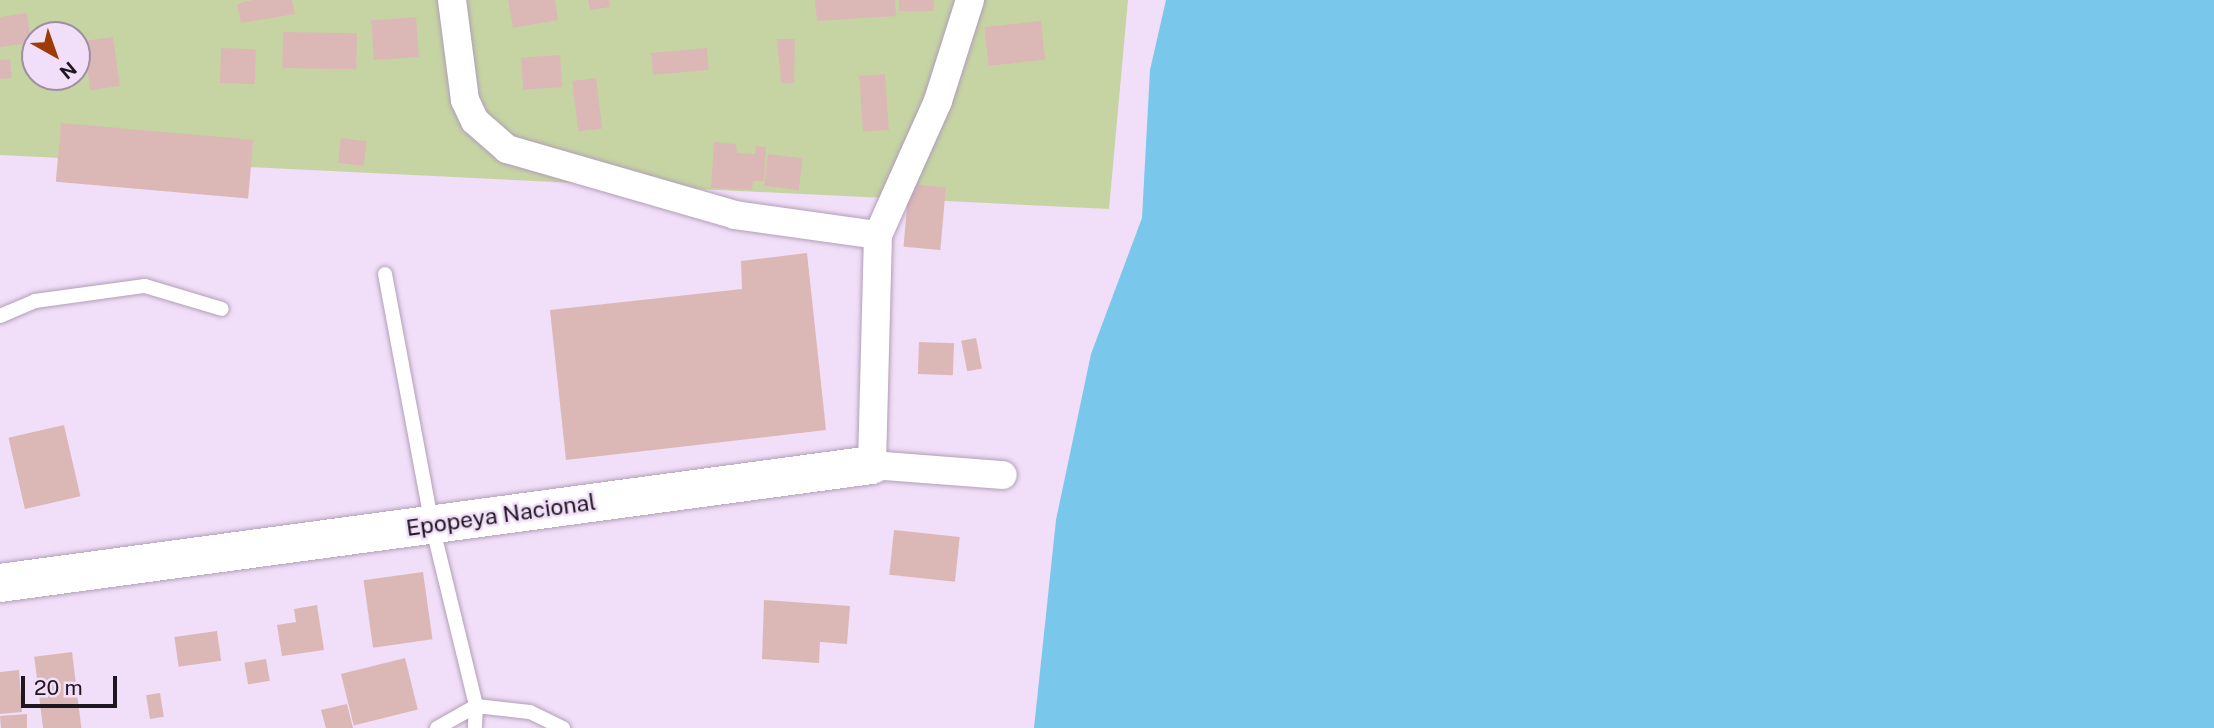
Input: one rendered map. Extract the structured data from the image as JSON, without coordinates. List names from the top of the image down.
{
  "streets": {
    "street": ["Epopeya Nacional"]
  },
  "scale_bar": "20 m",
  "north": "bottom right"
}
